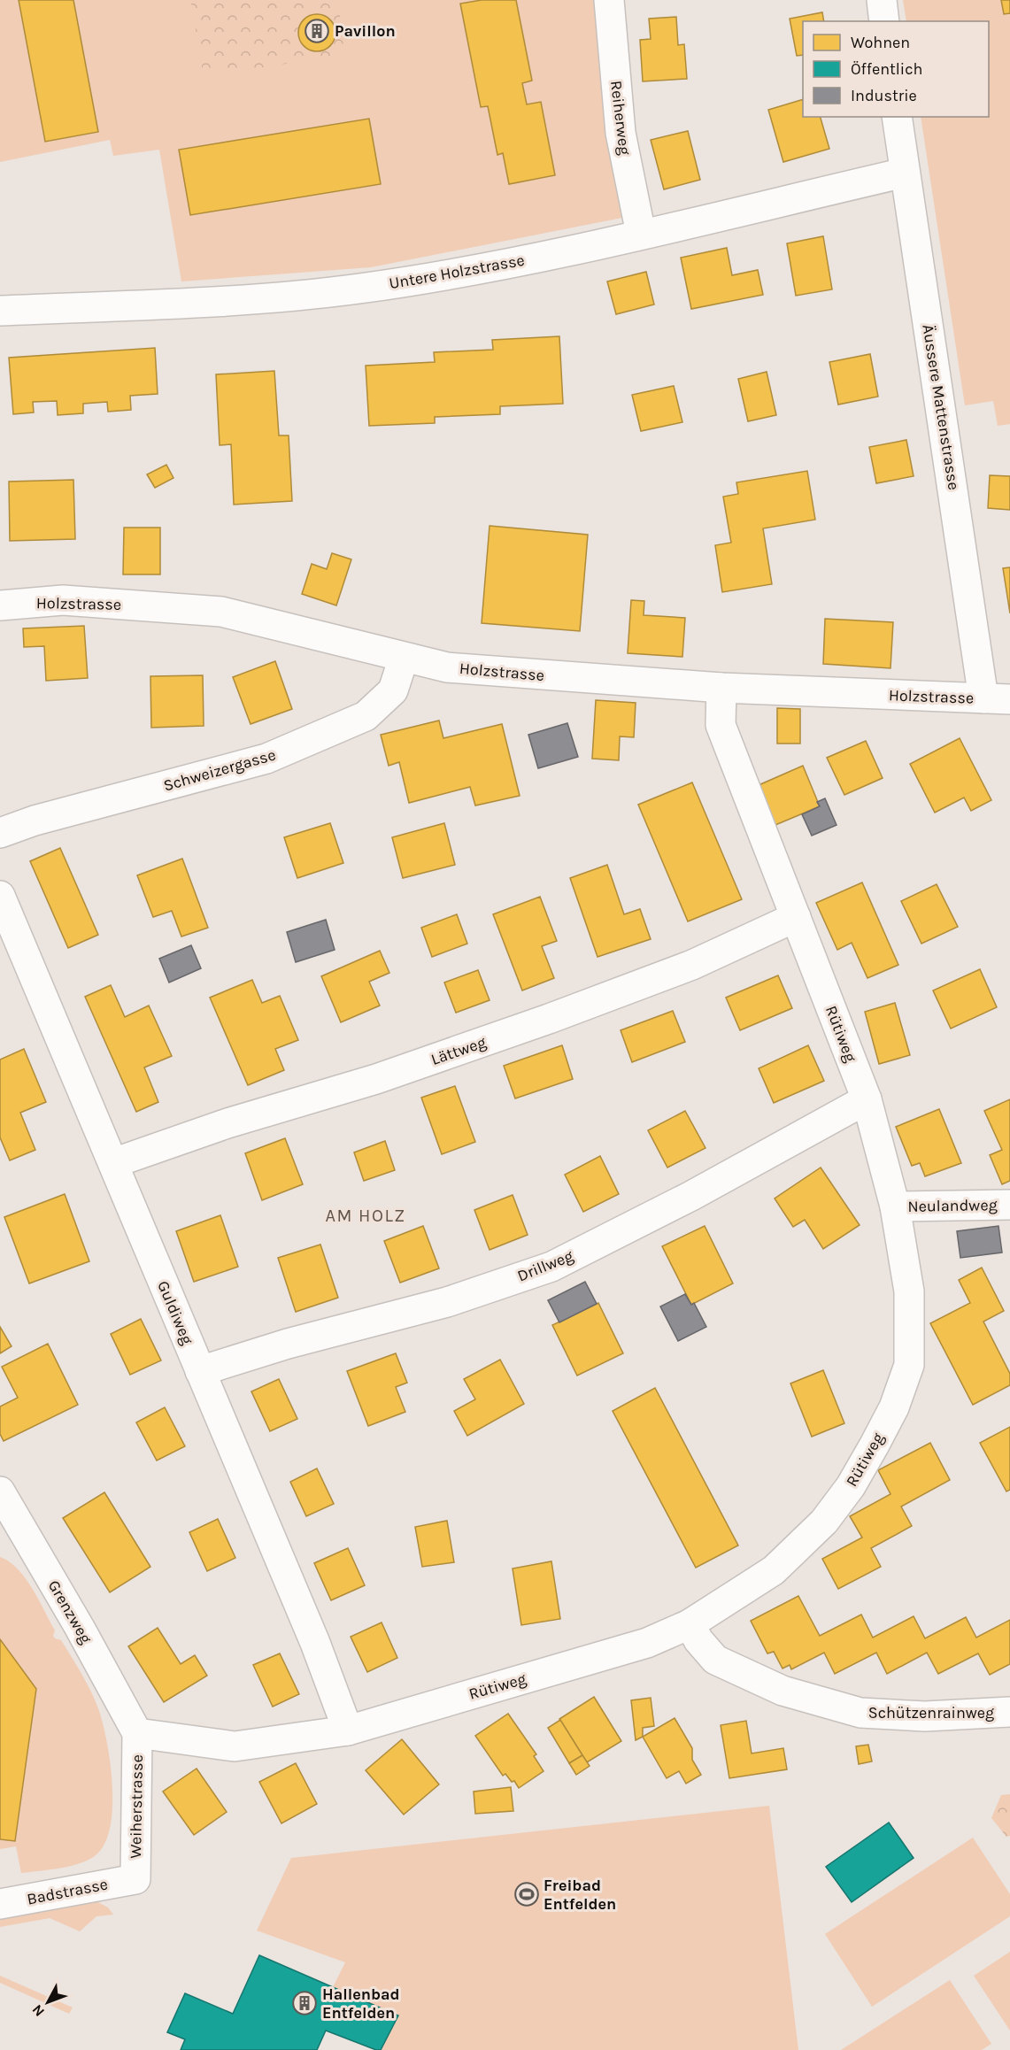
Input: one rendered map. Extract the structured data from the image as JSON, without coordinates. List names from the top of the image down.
{
  "streets": {
    "street": [
      "Reiherweg",
      "Untere Holzstrasse",
      "Äussere Mattenstrasse",
      "Holzstrasse",
      "Schweizergasse",
      "Rütiweg",
      "Lättweg",
      "Neulandweg",
      "Drillweg",
      "Guldiweg",
      "Grenzweg",
      "Schützenrainweg",
      "Weiherstrasse",
      "Badstrasse"
    ]
  },
  "crossings": [
    ["Reiherweg", "Untere Holzstrasse"],
    ["Untere Holzstrasse", "Äussere Mattenstrasse"],
    ["Äussere Mattenstrasse", "Holzstrasse"],
    ["Holzstrasse", "Schweizergasse"],
    ["Holzstrasse", "Rütiweg"],
    ["Rütiweg", "Lättweg"],
    ["Rütiweg", "Neulandweg"],
    ["Rütiweg", "Drillweg"],
    ["Rütiweg", "Guldiweg"],
    ["Rütiweg", "Grenzweg"],
    ["Rütiweg", "Schützenrainweg"],
    ["Rütiweg", "Weiherstrasse"],
    ["Lättweg", "Guldiweg"],
    ["Drillweg", "Guldiweg"],
    ["Grenzweg", "Weiherstrasse"],
    ["Weiherstrasse", "Badstrasse"]
  ],
  "districts": ["AM HOLZ"],
  "places": {
    "building": ["Pavillon", "Hallenbad Entfelden"],
    "sports": ["Freibad Entfelden"]
  },
  "legend": ["Wohnen", "Öffentlich", "Industrie"],
  "north": "bottom left"
}
